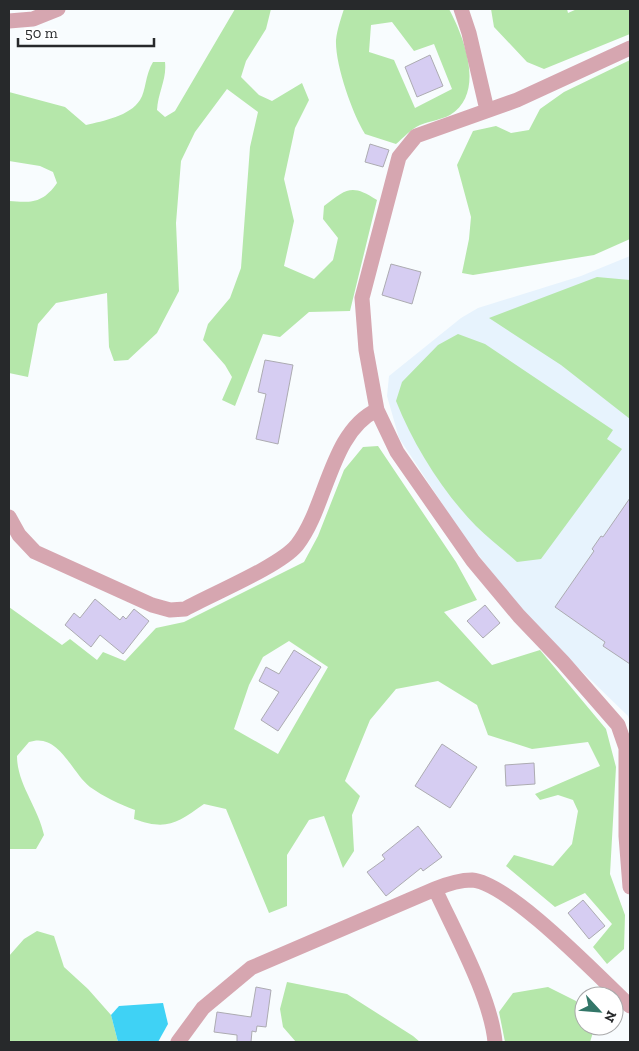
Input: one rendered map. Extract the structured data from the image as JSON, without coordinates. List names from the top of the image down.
{
  "scale_bar": "50 m",
  "north": "bottom right"
}
